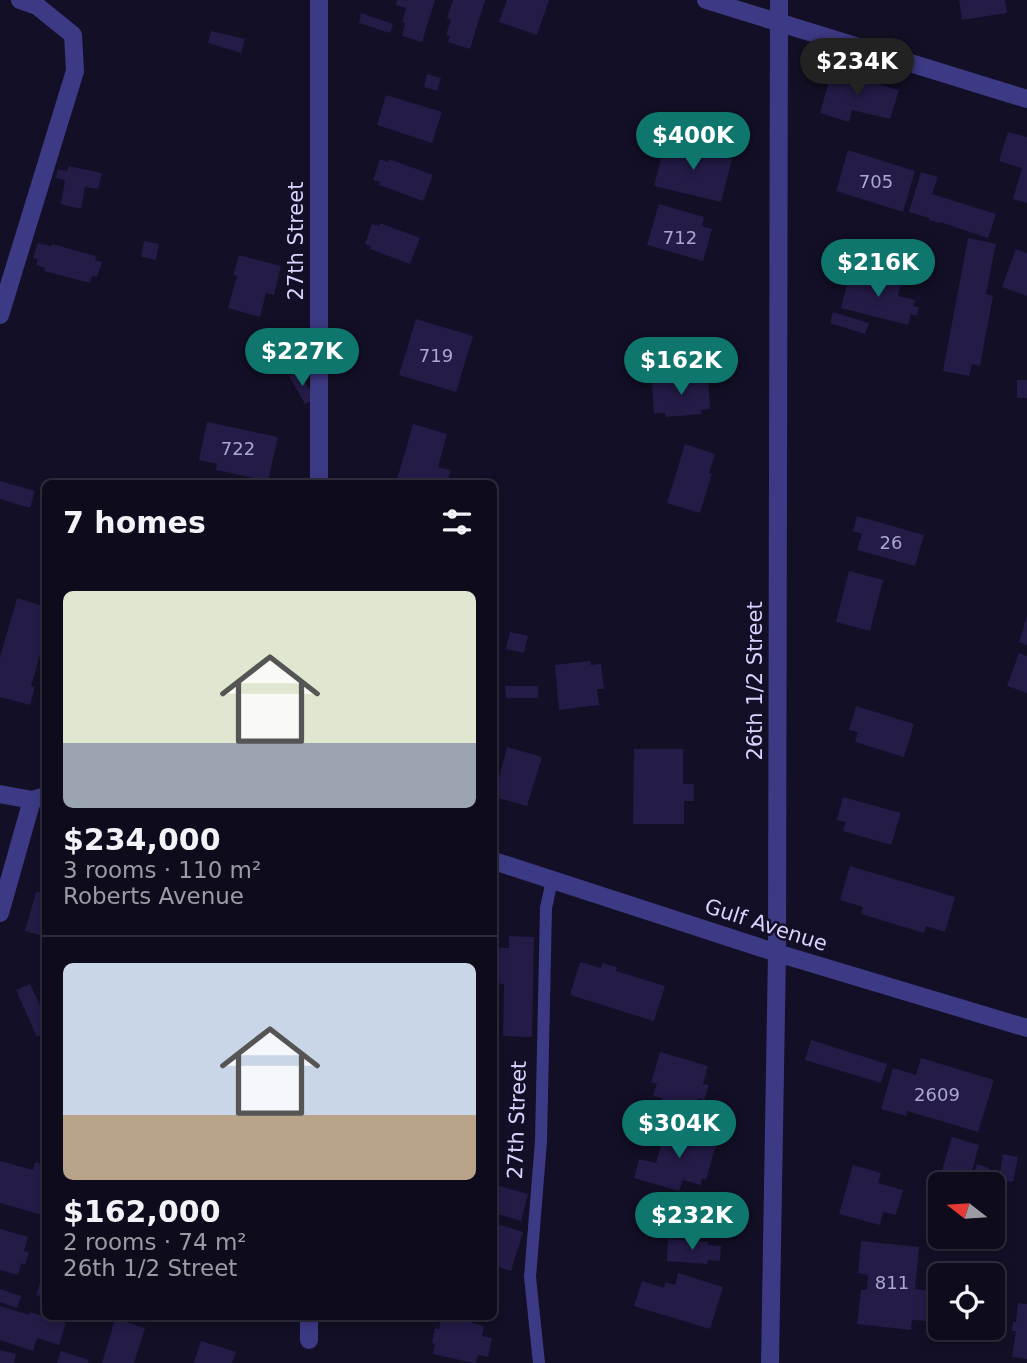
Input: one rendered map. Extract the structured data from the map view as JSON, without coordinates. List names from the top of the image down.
{
  "streets": {
    "street": ["27th Street", "26th 1/2 Street", "Gulf Avenue"]
  },
  "crossings": [
    ["27th Street", "Gulf Avenue"],
    ["26th 1/2 Street", "Gulf Avenue"]
  ],
  "house_numbers": [
    "705",
    "712",
    "719",
    "722",
    "26",
    "2609",
    "811"
  ],
  "north": "left",
  "page": {
    "price": [
      "$234K",
      "$400K",
      "$216K",
      "$227K",
      "$162K",
      "$304K",
      "$232K"
    ],
    "heading": "7 homes",
    "list": [
      {
        "name": "$234,000",
        "note": "3 rooms · 110 m² · Roberts Avenue"
      },
      {
        "name": "$162,000",
        "note": "2 rooms · 74 m² · 26th 1/2 Street"
      }
    ]
  }
}
